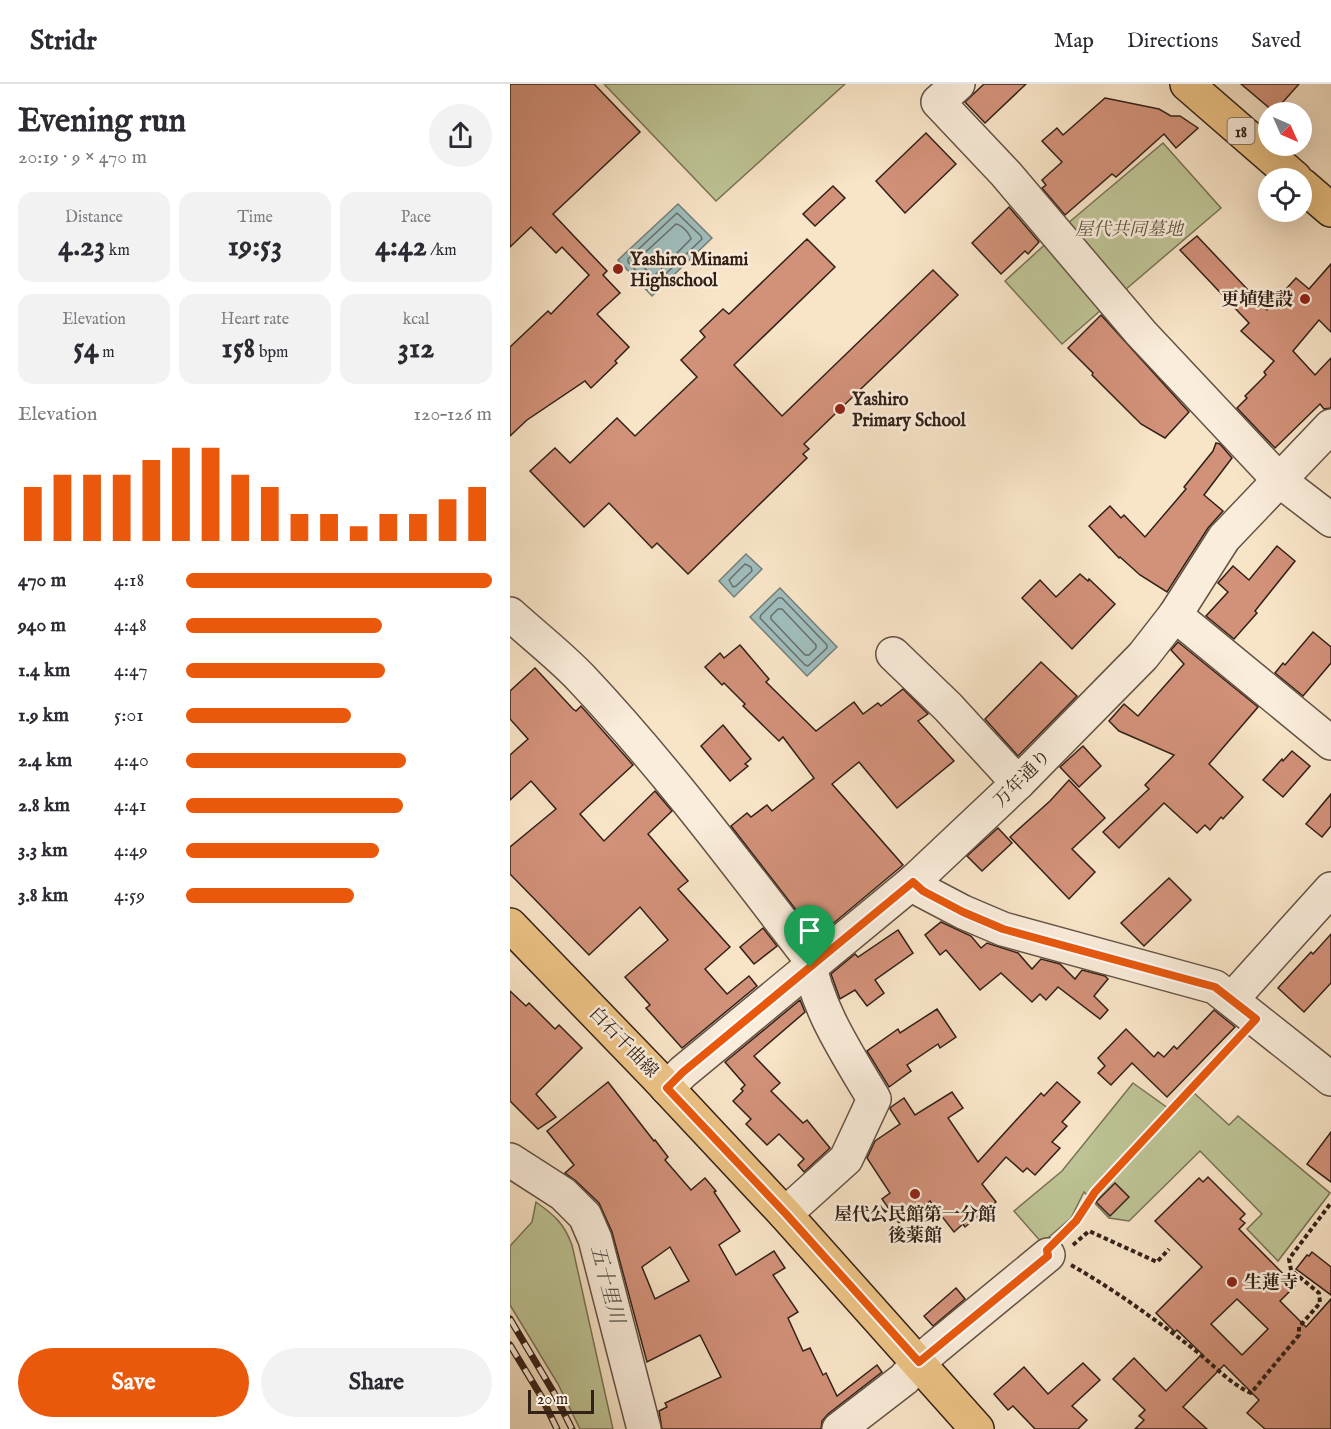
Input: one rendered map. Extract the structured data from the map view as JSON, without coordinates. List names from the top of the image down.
{
  "streets": {
    "main road": ["18", "白石千曲線"],
    "street": ["万年通り"]
  },
  "crossings": [
    ["万年通り", "白石千曲線"]
  ],
  "water": ["五十里川"],
  "parks": ["屋代共同墓地"],
  "places": [
    "Yashiro Minami Highschool",
    "更埴建設",
    "Yashiro Primary School",
    "屋代公民館第一分館 後薬館",
    "生蓮寺"
  ],
  "scale_bar": "20 m",
  "north": "bottom right",
  "page": {
    "header": "Stridr",
    "nav": ["Map", "Directions", "Saved"],
    "heading": ["Evening run", "20:19 · 9 × 470 m"],
    "stats": [
      ["Distance", "4.23 km"],
      ["Time", "19:53"],
      ["Pace", "4:42 /km"],
      ["Elevation", "54 m"],
      ["Heart rate", "158 bpm"],
      ["kcal", "312"]
    ],
    "chart": ["Elevation", "120–126 m"],
    "list": [
      {
        "name": "470 m",
        "note": "4:18"
      },
      {
        "name": "940 m",
        "note": "4:48"
      },
      {
        "name": "1.4 km",
        "note": "4:47"
      },
      {
        "name": "1.9 km",
        "note": "5:01"
      },
      {
        "name": "2.4 km",
        "note": "4:40"
      },
      {
        "name": "2.8 km",
        "note": "4:41"
      },
      {
        "name": "3.3 km",
        "note": "4:49"
      },
      {
        "name": "3.8 km",
        "note": "4:59"
      }
    ],
    "buttons": ["Save", "Share"],
    "scale": "20 m"
  }
}
